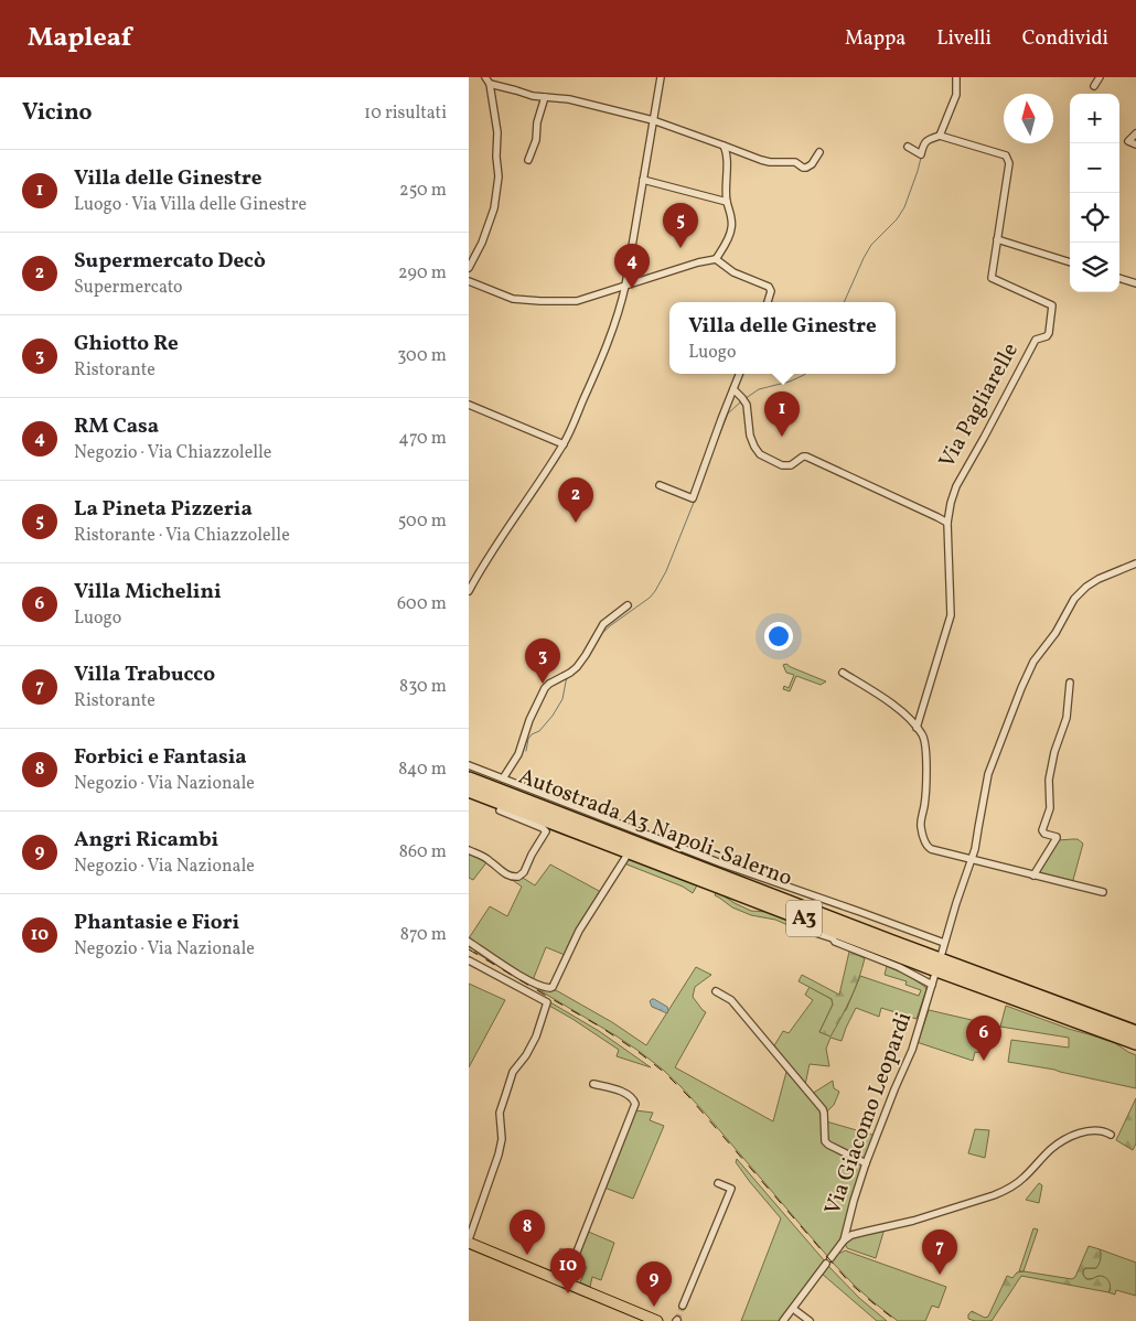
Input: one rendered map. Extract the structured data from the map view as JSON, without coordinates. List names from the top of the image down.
{
  "streets": {
    "highway": ["Autostrada A3 Napoli-Salerno", "A3"],
    "street": ["Via Pagliarelle", "Via Giacomo Leopardi"]
  },
  "north": "top",
  "page": {
    "header": "Mapleaf",
    "nav": ["Mappa", "Livelli", "Condividi"],
    "heading": ["Vicino", "10 risultati"],
    "map_buttons": ["+", "−"],
    "list": [
      {
        "mark": "1",
        "name": "Villa delle Ginestre",
        "note": "Luogo · Via Villa delle Ginestre",
        "value": "250 m"
      },
      {
        "mark": "2",
        "name": "Supermercato Decò",
        "note": "Supermercato",
        "value": "290 m"
      },
      {
        "mark": "3",
        "name": "Ghiotto Re",
        "note": "Ristorante",
        "value": "300 m"
      },
      {
        "mark": "4",
        "name": "RM Casa",
        "note": "Negozio · Via Chiazzolelle",
        "value": "470 m"
      },
      {
        "mark": "5",
        "name": "La Pineta Pizzeria",
        "note": "Ristorante · Via Chiazzolelle",
        "value": "500 m"
      },
      {
        "mark": "6",
        "name": "Villa Michelini",
        "note": "Luogo",
        "value": "600 m"
      },
      {
        "mark": "7",
        "name": "Villa Trabucco",
        "note": "Ristorante",
        "value": "830 m"
      },
      {
        "mark": "8",
        "name": "Forbici e Fantasia",
        "note": "Negozio · Via Nazionale",
        "value": "840 m"
      },
      {
        "mark": "9",
        "name": "Angri Ricambi",
        "note": "Negozio · Via Nazionale",
        "value": "860 m"
      },
      {
        "mark": "10",
        "name": "Phantasie e Fiori",
        "note": "Negozio · Via Nazionale",
        "value": "870 m"
      }
    ],
    "pins": [
      "5",
      "4",
      "1",
      "2",
      "3",
      "6",
      "8",
      "7",
      "10",
      "9"
    ],
    "popup": ["Villa delle Ginestre", "Luogo"]
  }
}
